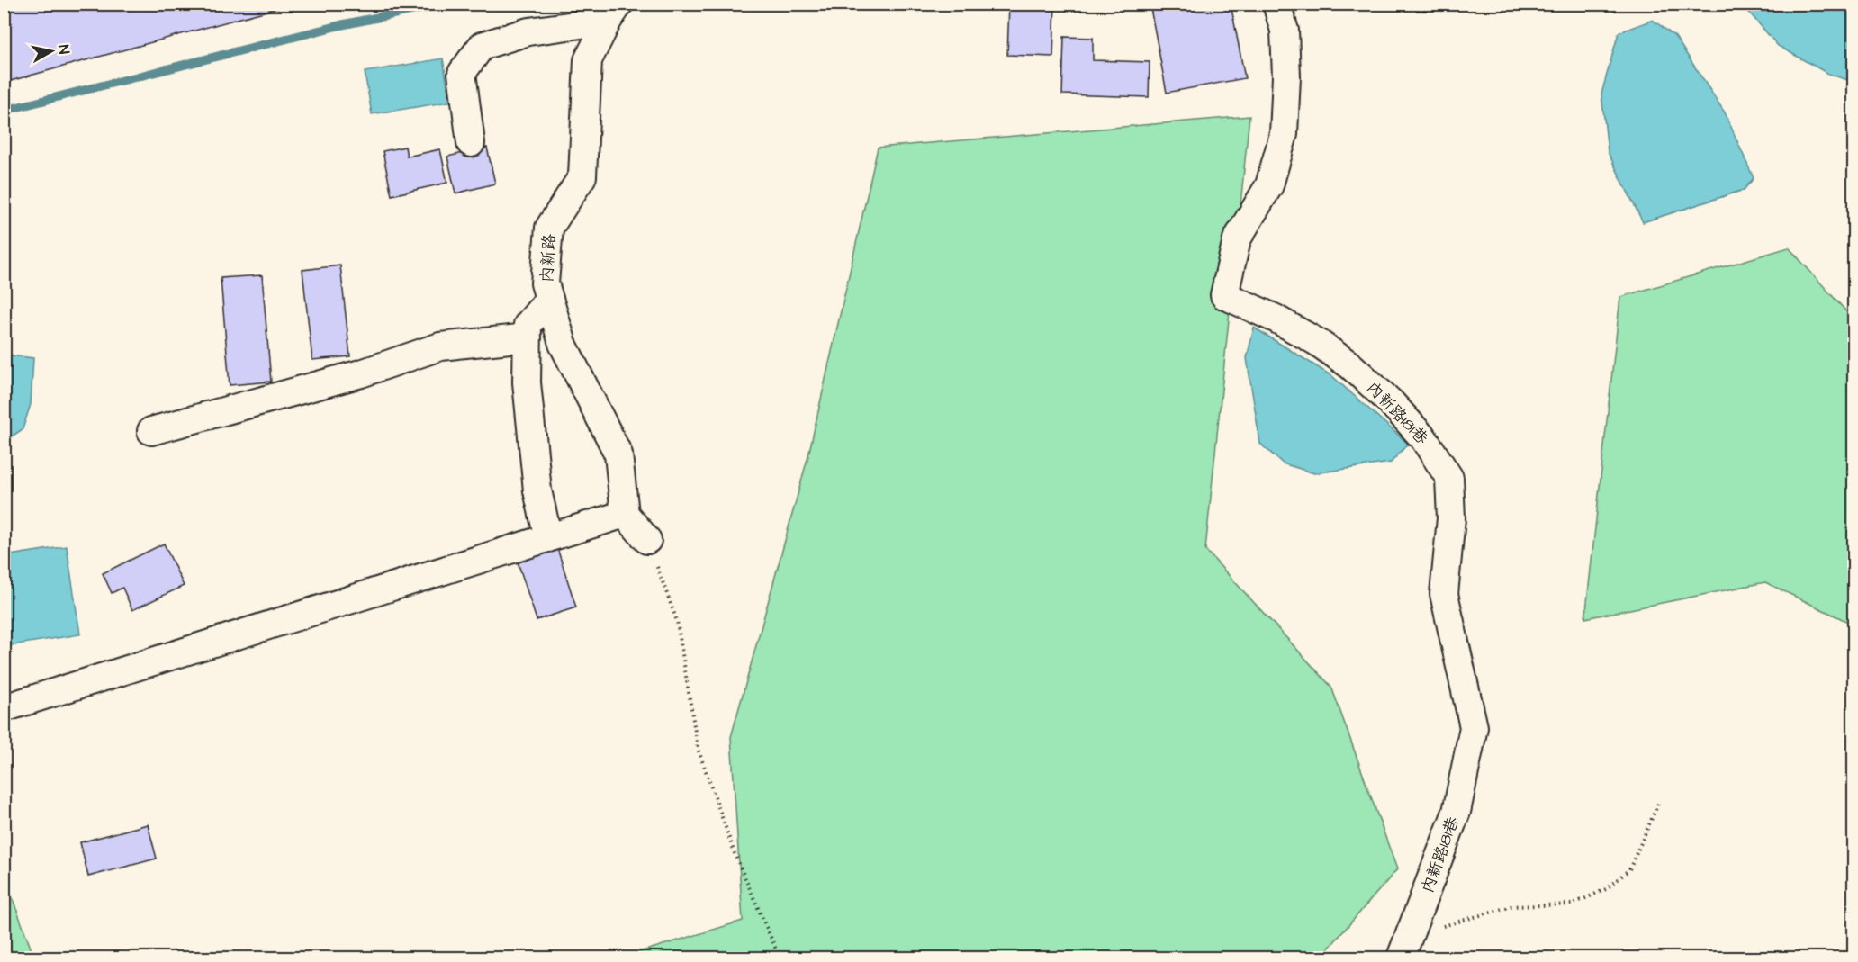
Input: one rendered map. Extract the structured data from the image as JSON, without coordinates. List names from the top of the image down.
{
  "streets": {
    "street": ["內新路", "內新路181巷"]
  },
  "north": "right"
}
